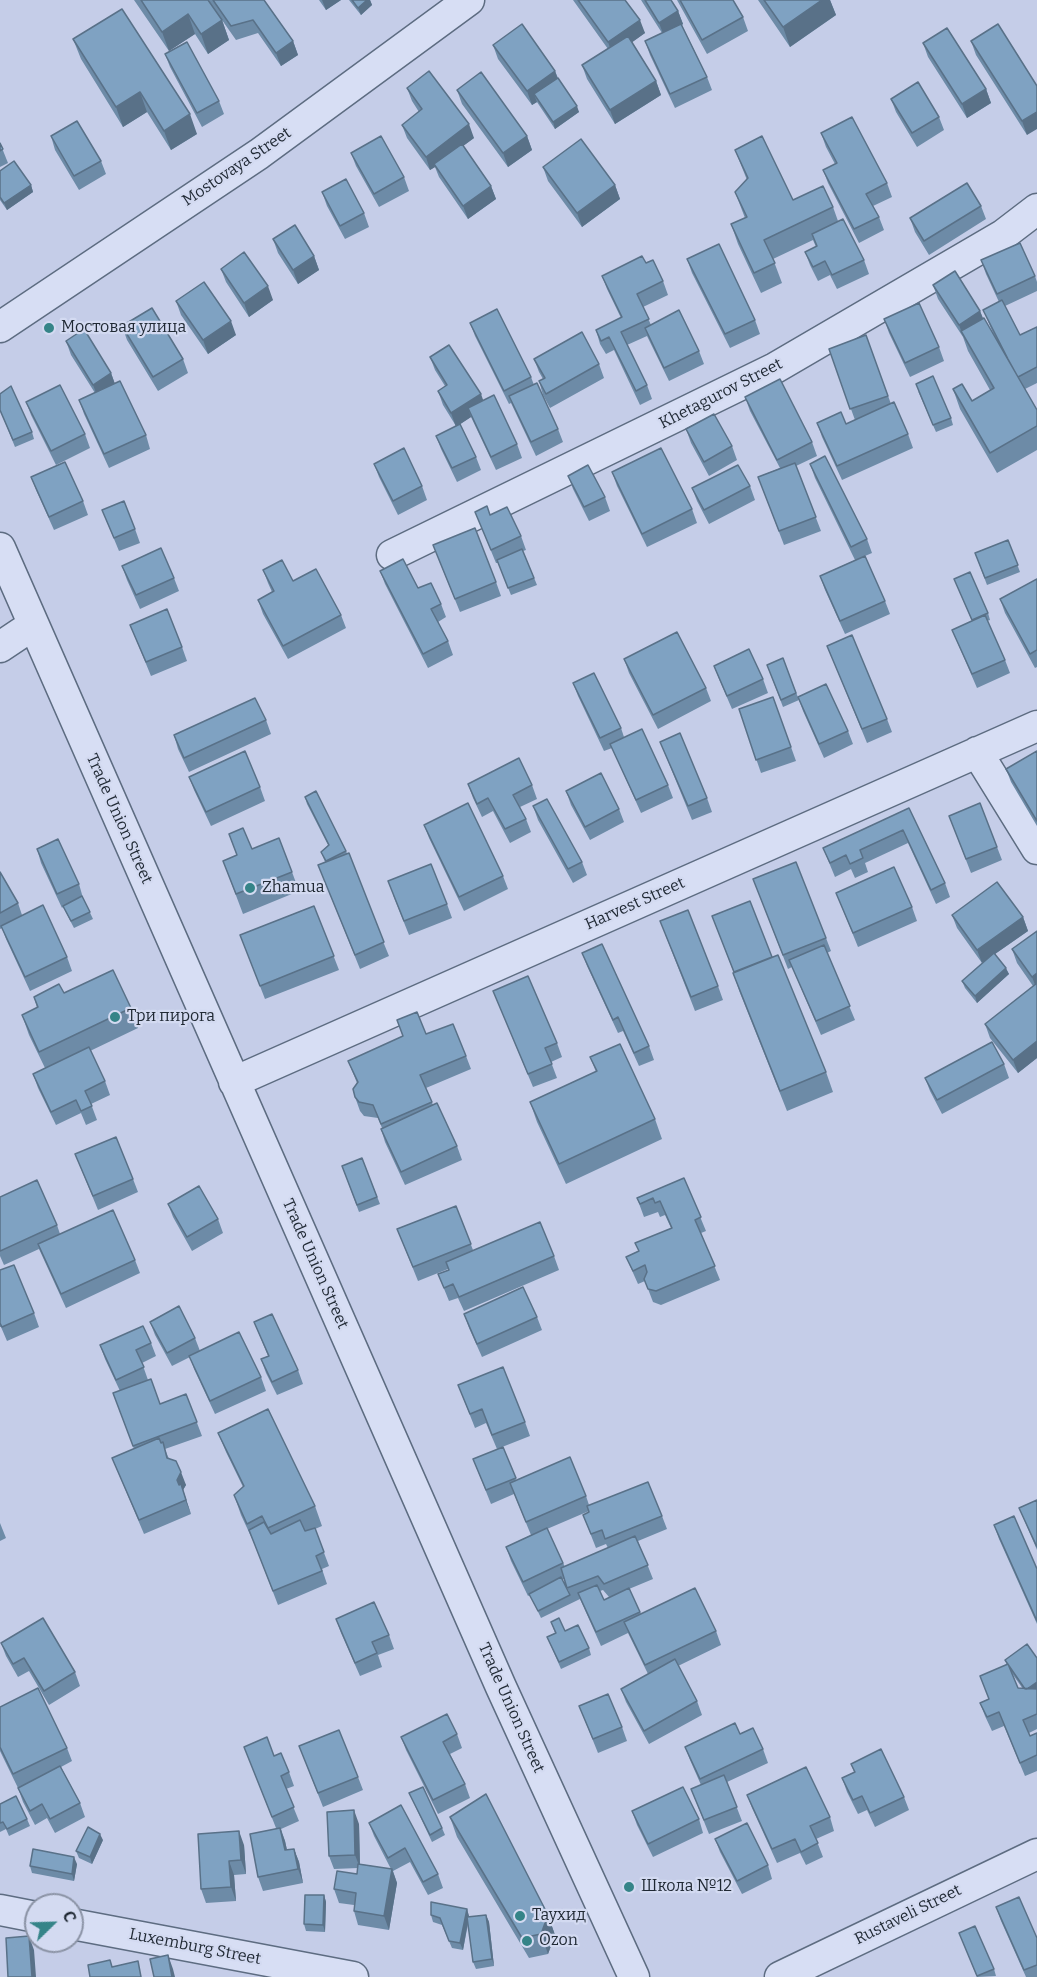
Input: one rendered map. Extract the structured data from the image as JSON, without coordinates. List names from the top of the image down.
{
  "streets": {
    "street": [
      "Mostovaya Street",
      "Khetagurov Street",
      "Trade Union Street",
      "Harvest Street",
      "Rustaveli Street",
      "Luxemburg Street"
    ]
  },
  "crossings": [
    ["Trade Union Street", "Harvest Street"]
  ],
  "places": [
    "Мостовая улица",
    "Zhamua",
    "Три пирога",
    "Школа №12",
    "Таухид",
    "Ozon"
  ],
  "north": "top right"
}
